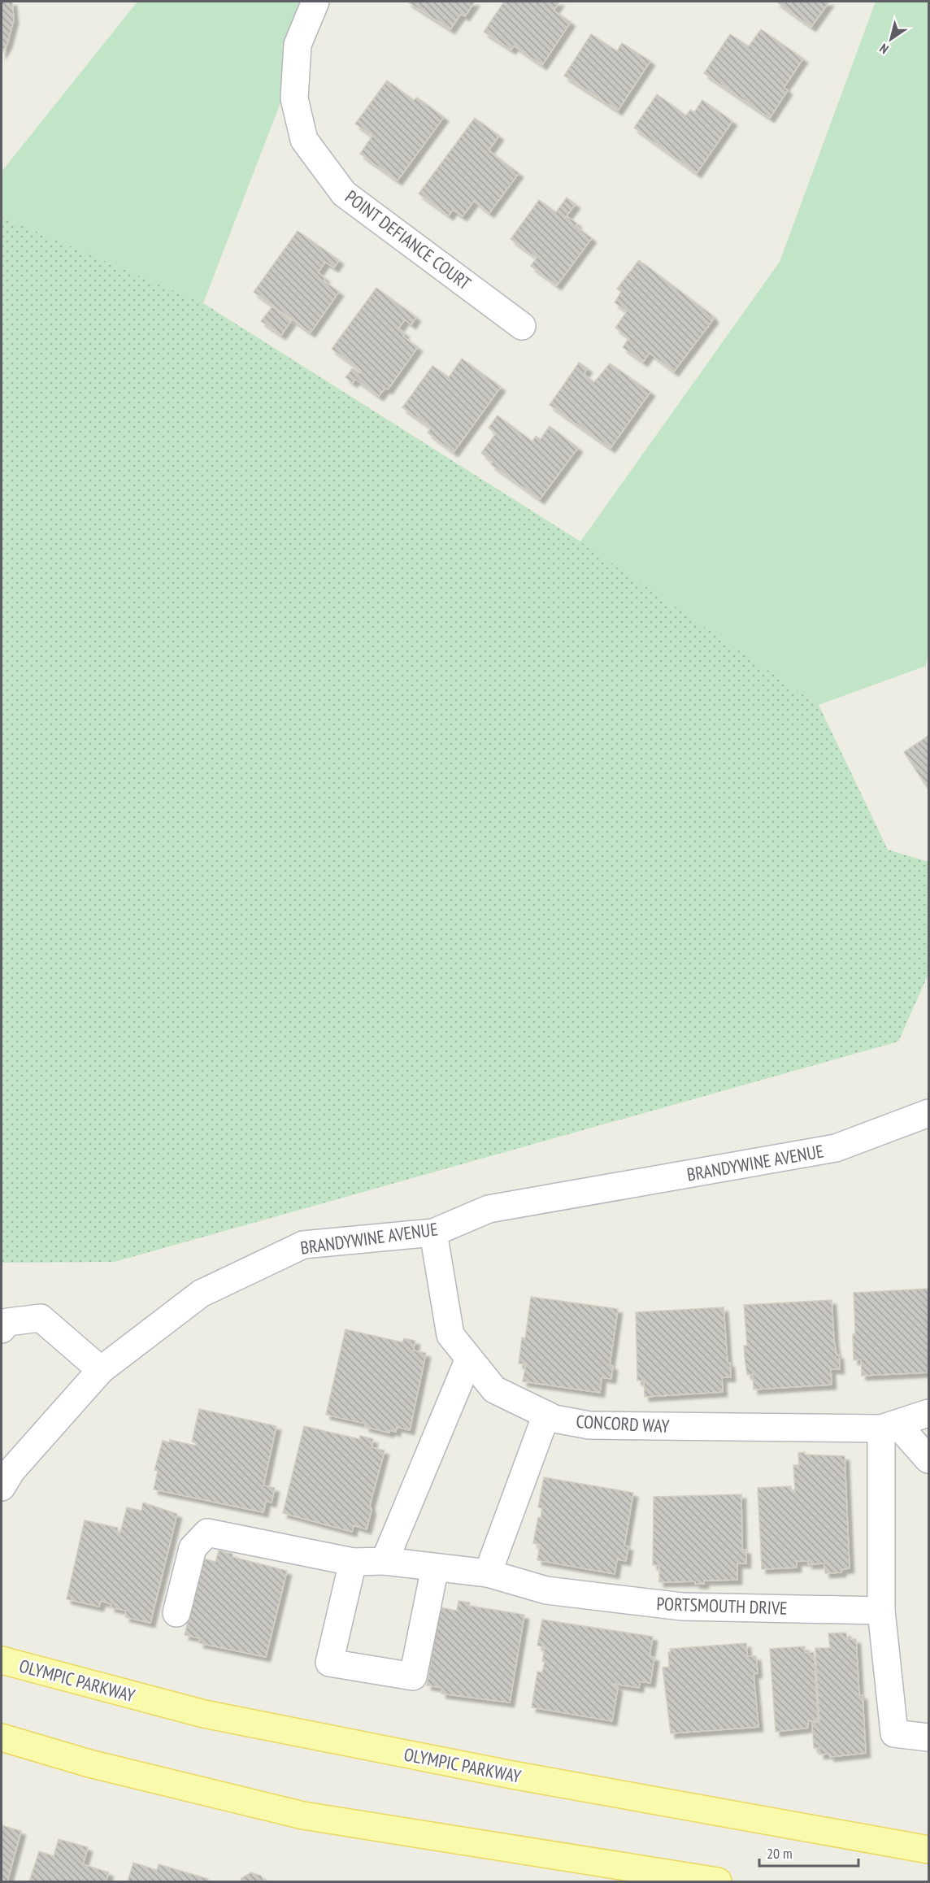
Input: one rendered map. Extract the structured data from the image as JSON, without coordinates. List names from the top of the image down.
{
  "streets": {
    "main road": ["OLYMPIC PARKWAY"],
    "street": [
      "POINT DEFIANCE COURT",
      "BRANDYWINE AVENUE",
      "CONCORD WAY",
      "PORTSMOUTH DRIVE"
    ]
  },
  "crossings": [
    ["BRANDYWINE AVENUE", "CONCORD WAY"]
  ],
  "scale_bar": "20 m",
  "north": "bottom left"
}
